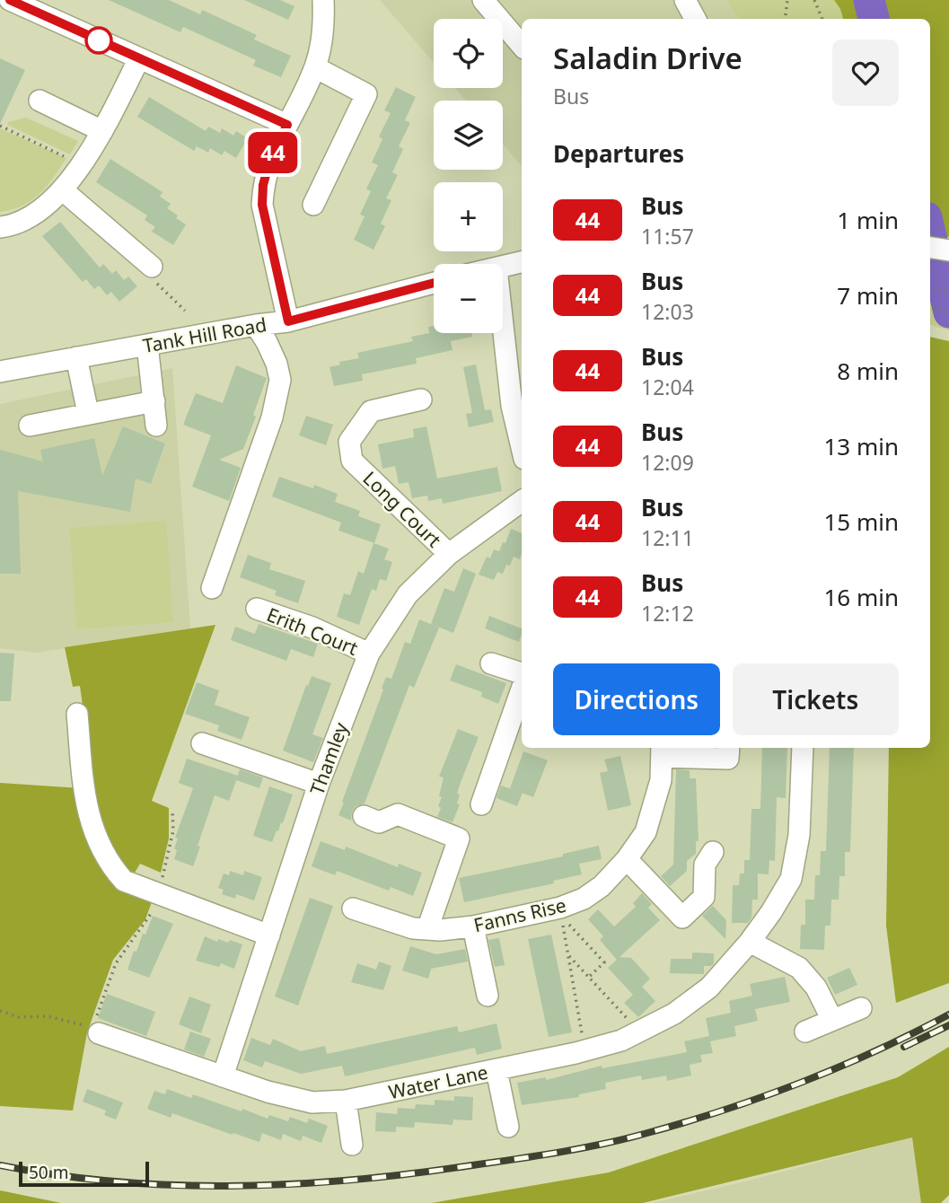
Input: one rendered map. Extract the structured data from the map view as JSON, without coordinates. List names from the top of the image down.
{
  "streets": {
    "street": [
      "Tank Hill Road",
      "Long Court",
      "Erith Court",
      "Thamley",
      "Fanns Rise",
      "Water Lane"
    ]
  },
  "crossings": [
    ["Long Court", "Thamley"],
    ["Erith Court", "Thamley"],
    ["Thamley", "Water Lane"]
  ],
  "lines": ["bus line 44"],
  "scale_bar": "50 m",
  "page": {
    "on_map": "44",
    "map_buttons": ["+", "−"],
    "heading": [
      ["Saladin Drive", "Bus"],
      "Departures"
    ],
    "list": [
      {
        "mark": "44",
        "name": "Bus",
        "note": "11:57",
        "value": "1 min"
      },
      {
        "mark": "44",
        "name": "Bus",
        "note": "12:03",
        "value": "7 min"
      },
      {
        "mark": "44",
        "name": "Bus",
        "note": "12:04",
        "value": "8 min"
      },
      {
        "mark": "44",
        "name": "Bus",
        "note": "12:09",
        "value": "13 min"
      },
      {
        "mark": "44",
        "name": "Bus",
        "note": "12:11",
        "value": "15 min"
      },
      {
        "mark": "44",
        "name": "Bus",
        "note": "12:12",
        "value": "16 min"
      }
    ],
    "buttons": ["Directions", "Tickets"],
    "scale": "50 m"
  }
}
